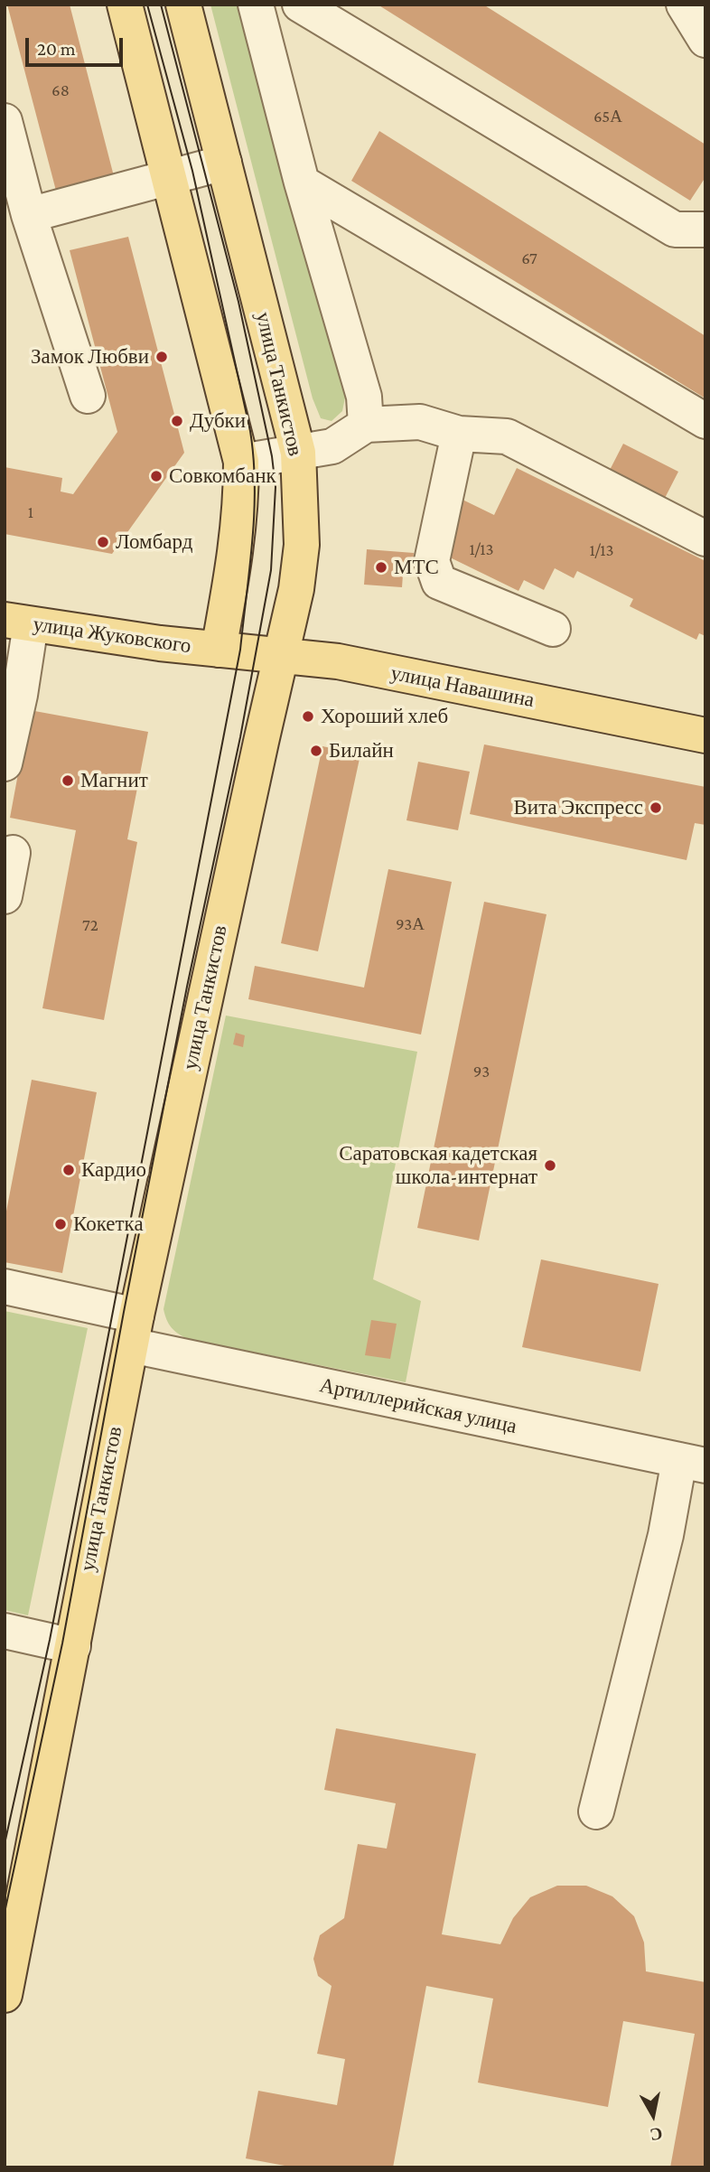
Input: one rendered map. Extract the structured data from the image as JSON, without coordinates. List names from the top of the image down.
{
  "streets": {
    "main road": ["улица Танкистов", "улица Жуковского", "улица Навашина"],
    "street": ["Артиллерийская улица"]
  },
  "crossings": [
    ["улица Танкистов", "улица Навашина"],
    ["улица Танкистов", "Артиллерийская улица"],
    ["улица Жуковского", "улица Навашина"]
  ],
  "places": [
    "Замок Любви",
    "Дубки",
    "Совкомбанк",
    "Ломбард",
    "МТС",
    "Хороший хлеб",
    "Билайн",
    "Магнит",
    "Вита Экспресс",
    "Саратовская кадетская школа-интернат",
    "Кардио",
    "Кокетка"
  ],
  "house_numbers": [
    "68",
    "65А",
    "67",
    "1",
    "1/13",
    "1/13",
    "93А",
    "72",
    "93"
  ],
  "scale_bar": "20 m",
  "north": "bottom"
}
